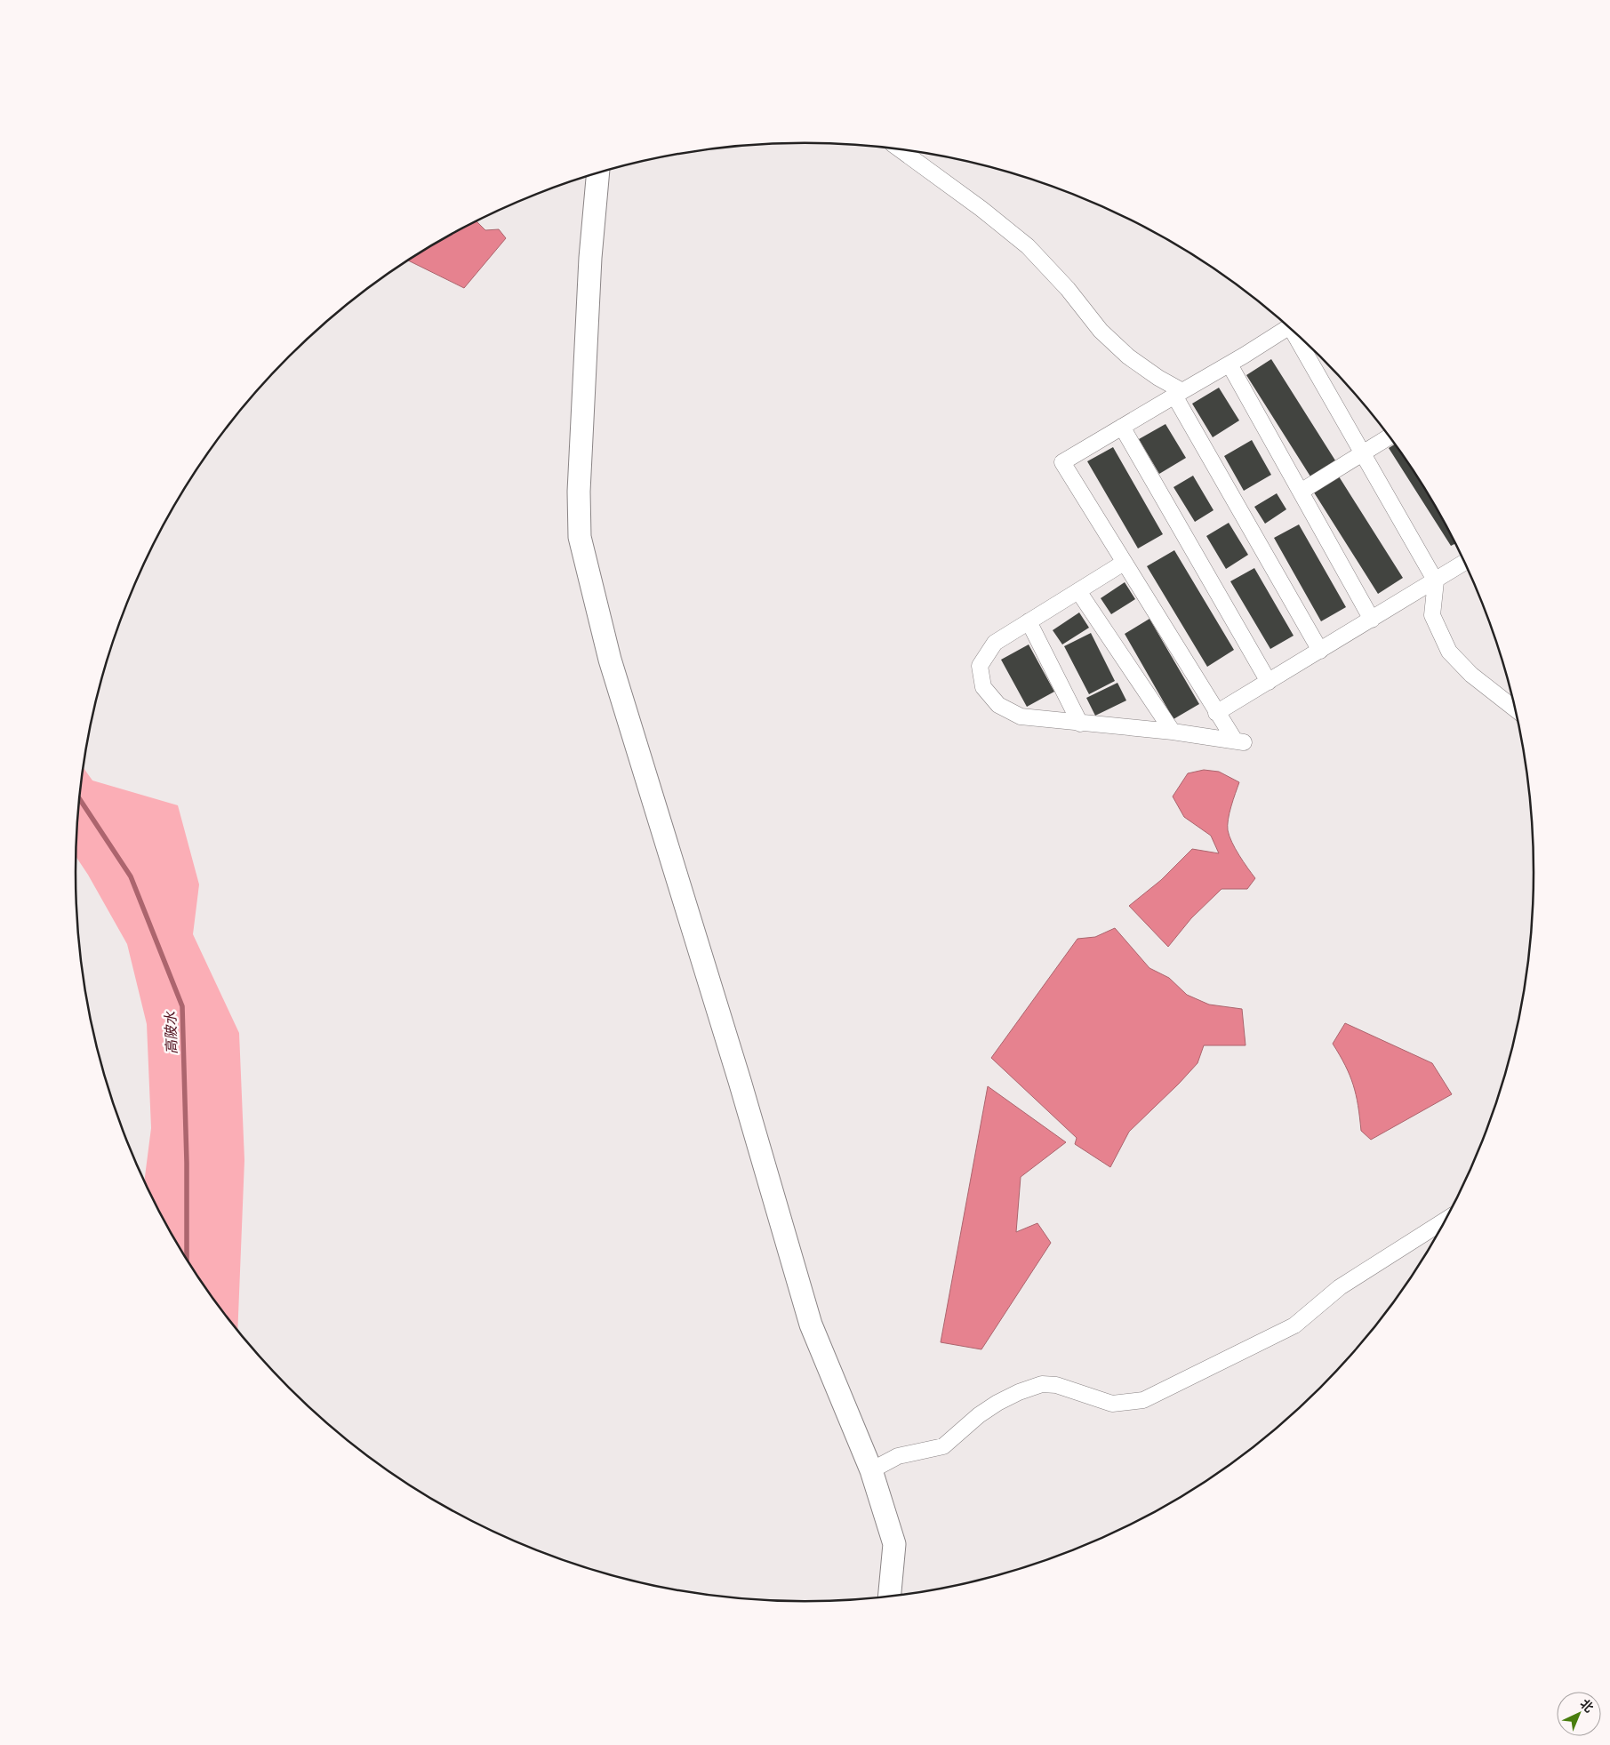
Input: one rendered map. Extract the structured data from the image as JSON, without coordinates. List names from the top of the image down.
{
  "water": ["高陂水"],
  "north": "top right"
}
